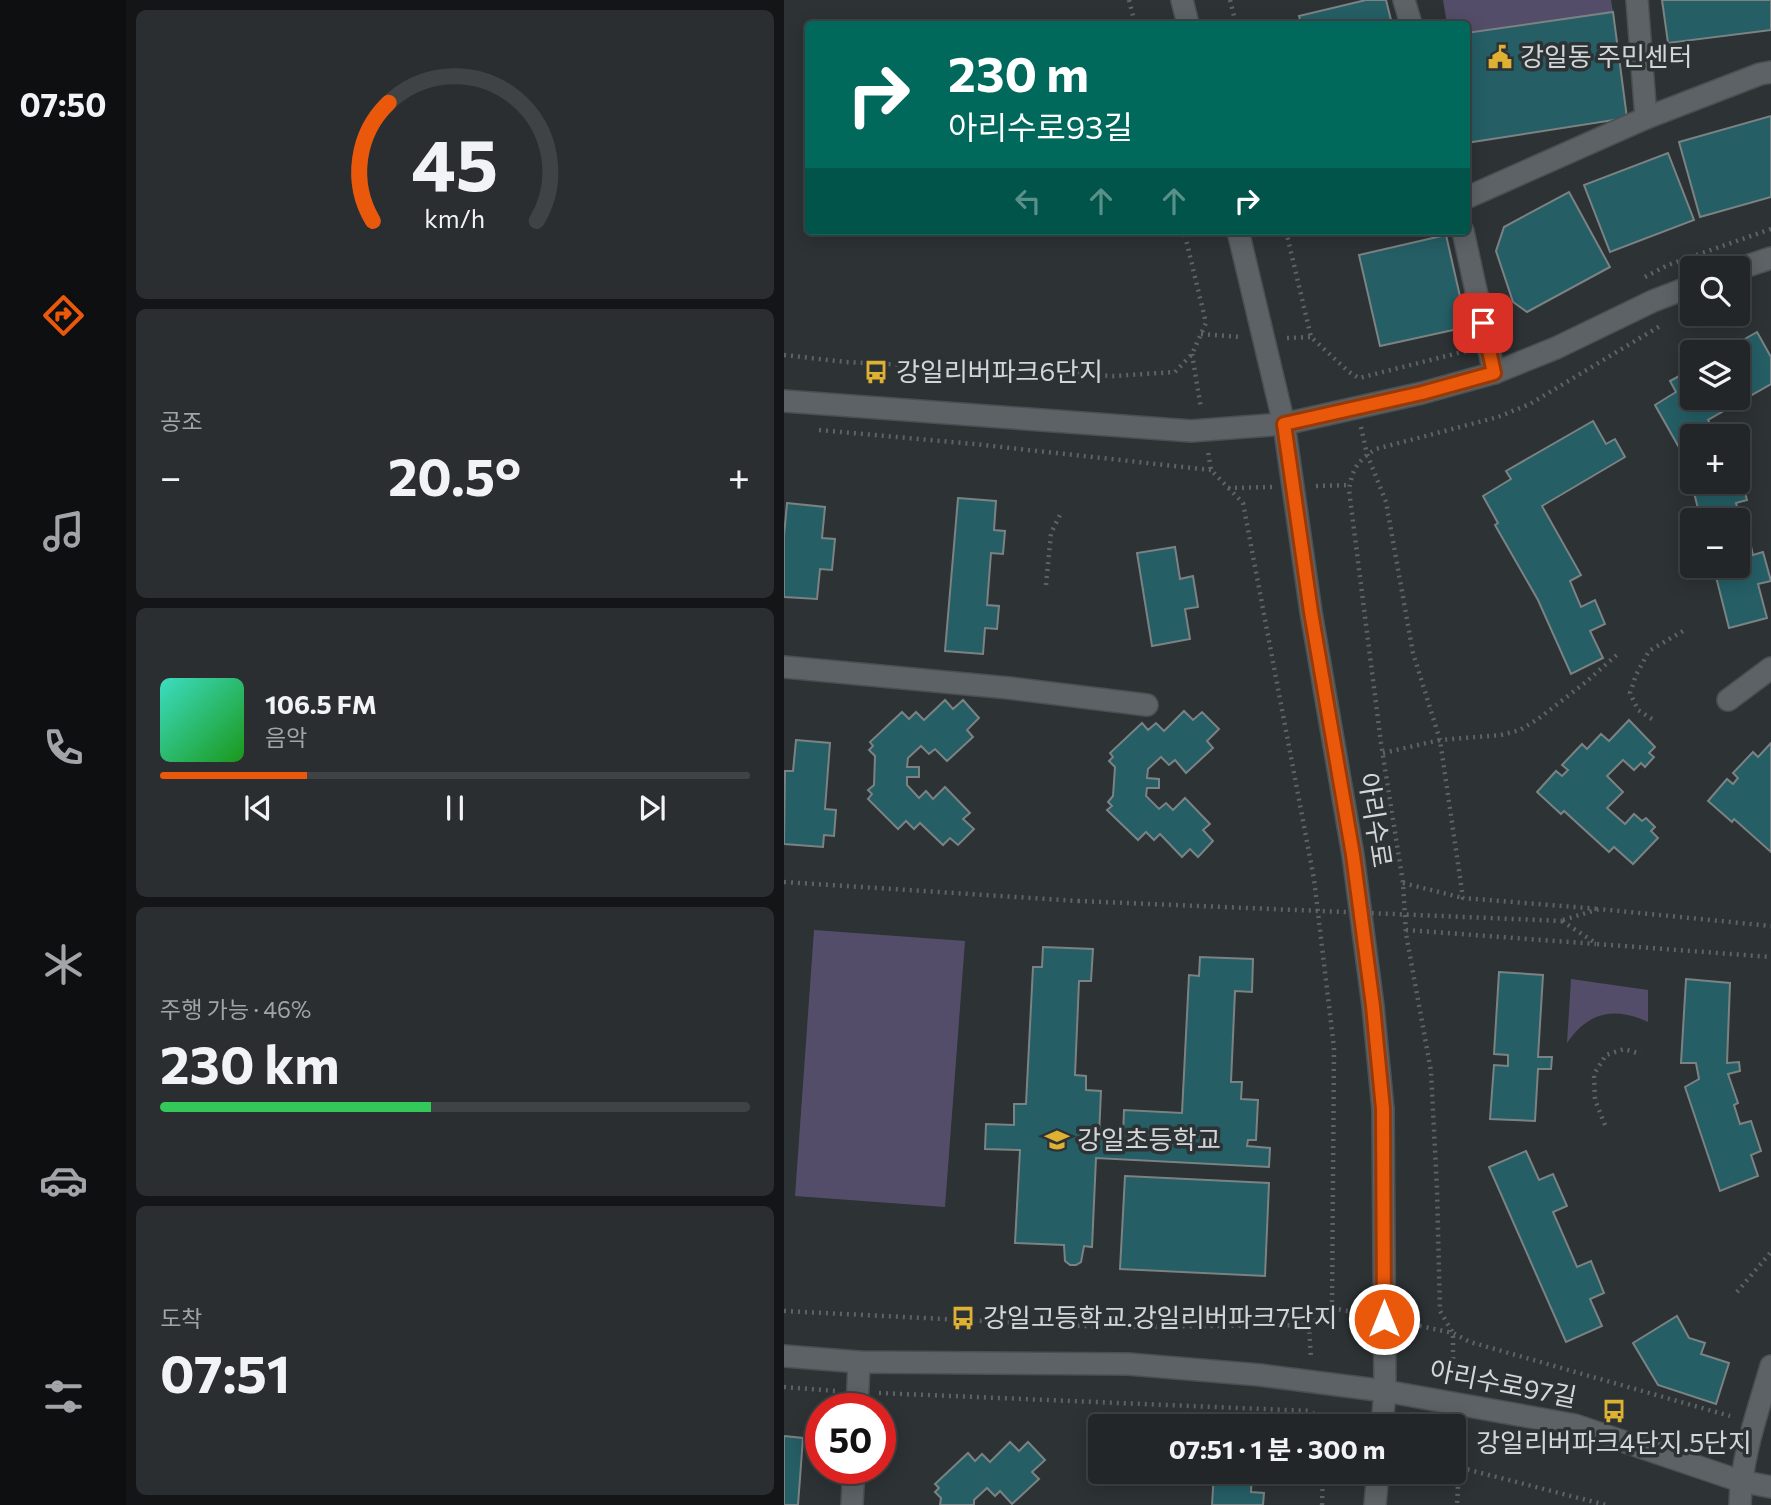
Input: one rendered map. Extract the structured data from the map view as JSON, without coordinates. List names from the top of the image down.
{
  "streets": {
    "street": ["아리수로", "아리수로97길"]
  },
  "crossings": [
    ["아리수로", "아리수로97길"]
  ],
  "places": {
    "public building": ["강일동 주민센터"],
    "bus stop": ["강일리버파크6단지", "강일고등학교.강일리버파크7단지", "강일리버파크4단지.5단지"],
    "school or university": ["강일초등학교"]
  },
  "page": {
    "tabs": "07:50",
    "turn": ["230 m", "아리수로93길"],
    "map_buttons": ["+", "−"],
    "tile": [
      "공조",
      ["주행 가능 · 46%", "230 km"],
      ["도착", "07:51"]
    ],
    "heat": ["−", "20.5°", "+"],
    "song": ["106.5 FM", "음악"],
    "limit": "50",
    "trip": "07:51 · 1 분 · 300 m",
    "gauge": ["45", "km/h"]
  }
}
